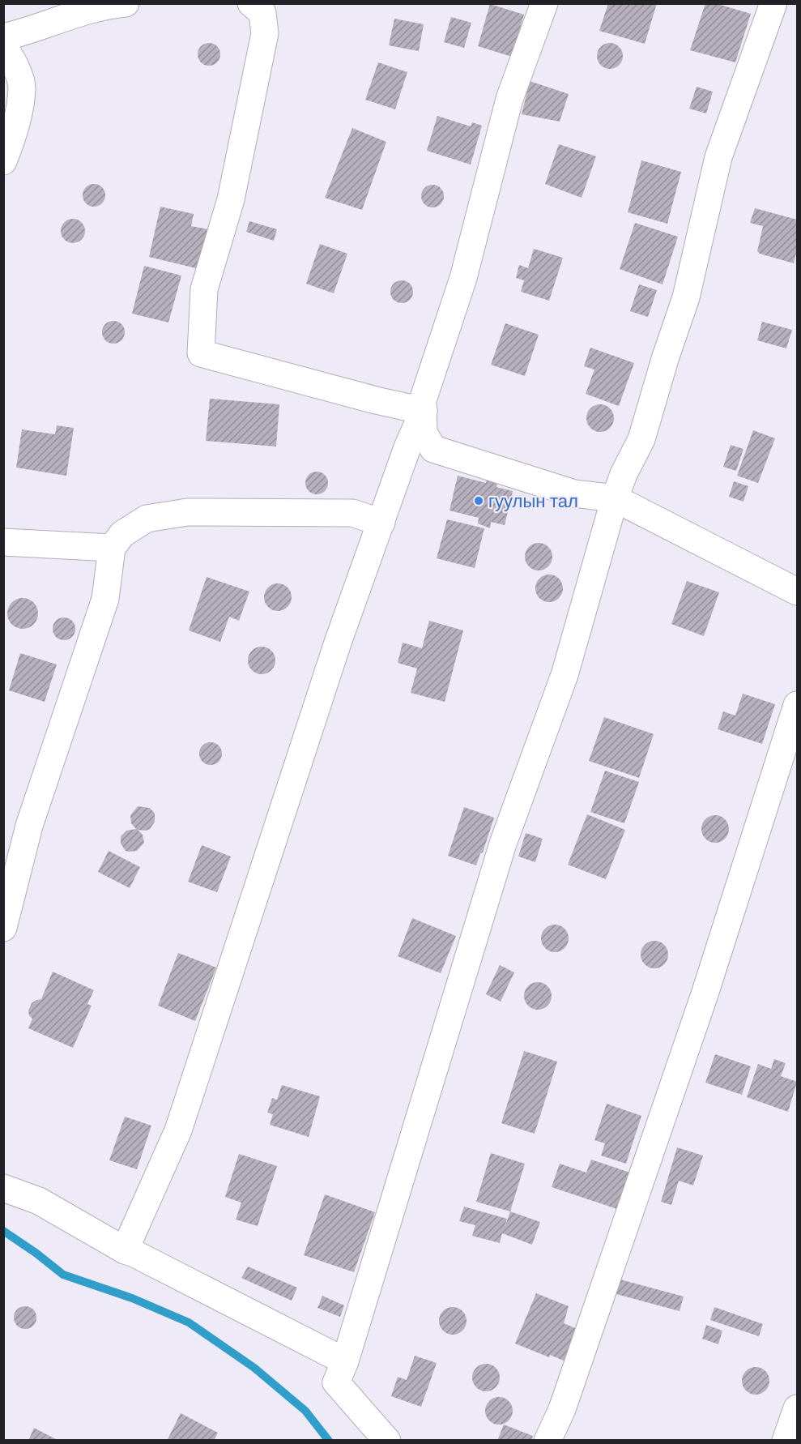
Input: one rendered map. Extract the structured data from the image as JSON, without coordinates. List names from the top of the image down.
{
  "places": ["гуулын тал"]
}
